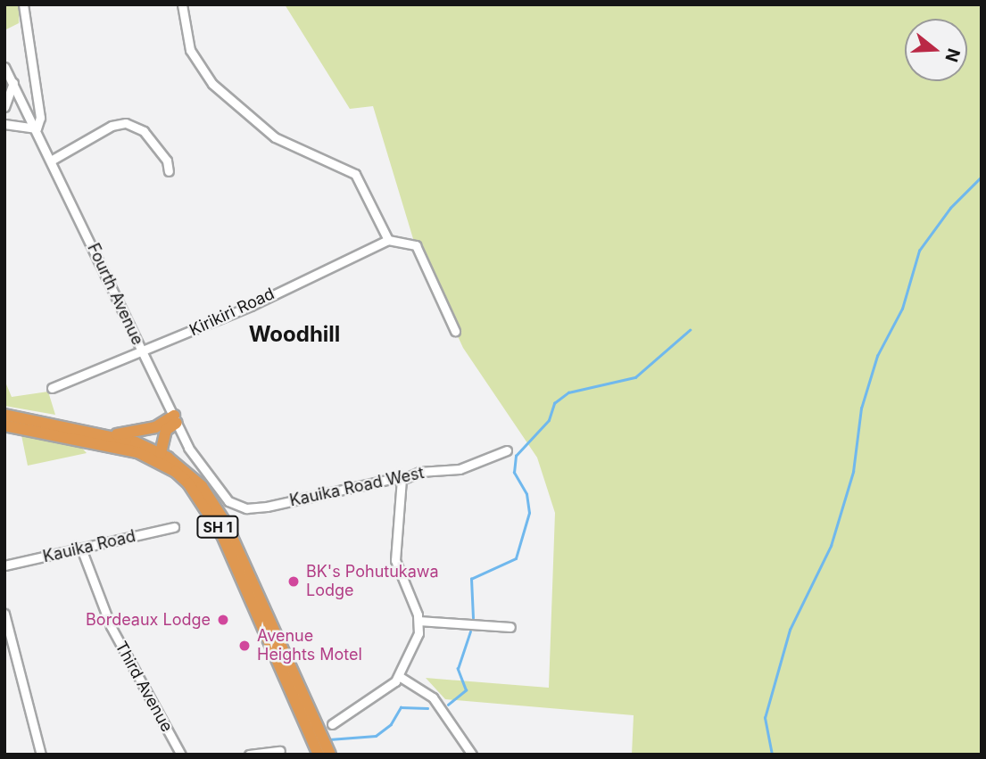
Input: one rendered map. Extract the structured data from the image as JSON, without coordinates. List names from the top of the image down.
{
  "streets": {
    "highway": ["SH 1"],
    "street": [
      "Fourth Avenue",
      "Kirikiri Road",
      "Kauika Road West",
      "Kauika Road",
      "Third Avenue"
    ]
  },
  "crossings": [
    ["Fourth Avenue", "Kirikiri Road"],
    ["Fourth Avenue", "Kauika Road West"],
    ["Kauika Road", "Third Avenue"]
  ],
  "districts": ["Woodhill"],
  "places": ["BK's Pohutukawa Lodge", "Bordeaux Lodge", "Avenue Heights Motel"],
  "north": "right"
}
